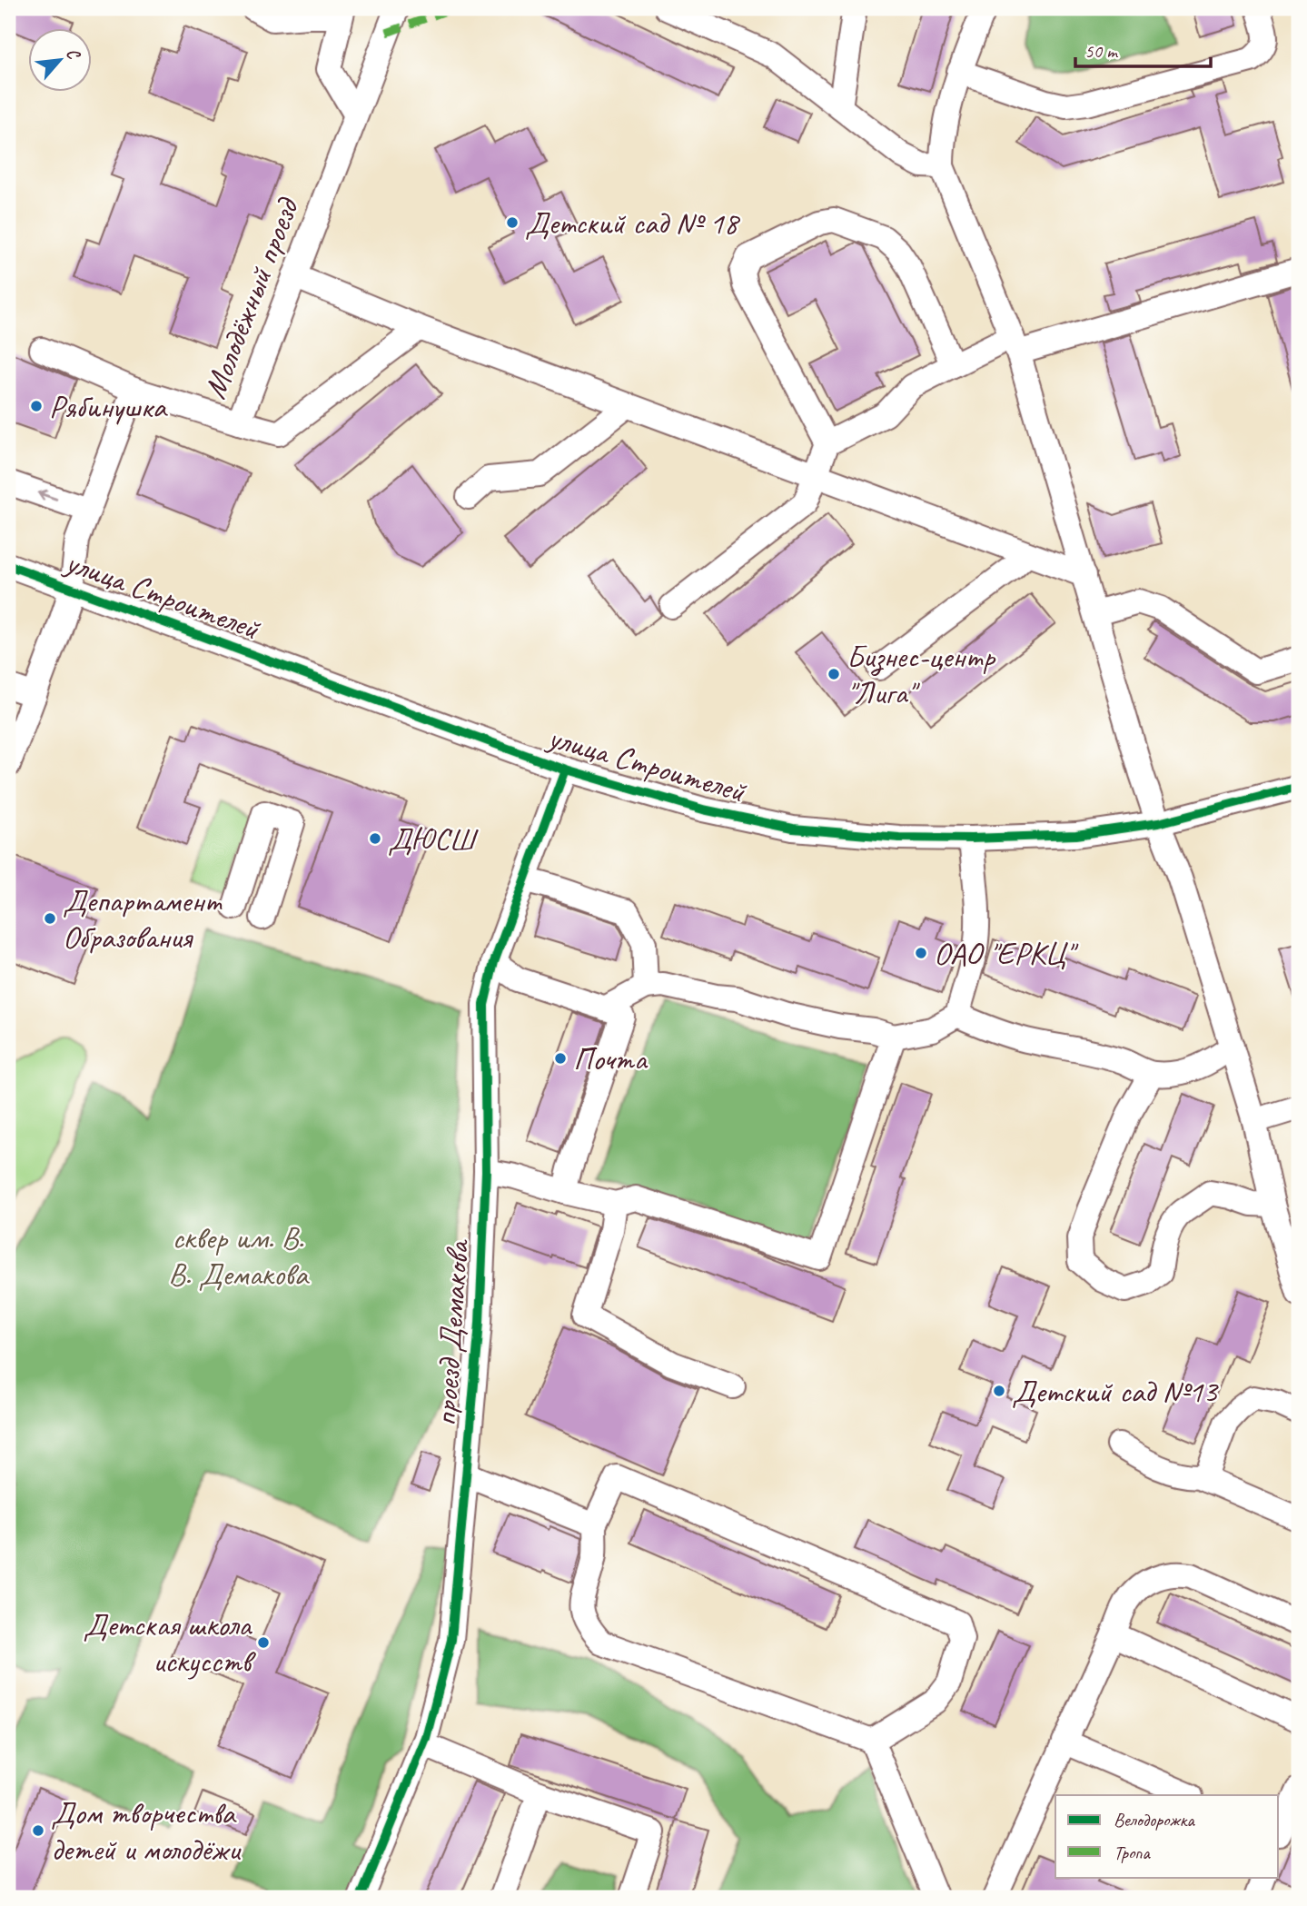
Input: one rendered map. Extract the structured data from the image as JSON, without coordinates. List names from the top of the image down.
{
  "streets": {
    "street": ["Молодёжный проезд", "улица Строителей", "проезд Демакова"]
  },
  "crossings": [
    ["улица Строителей", "проезд Демакова"]
  ],
  "parks": ["сквер им. В. В. Демакова"],
  "places": [
    "Детский сад № 18",
    "Рябинушка",
    "Бизнес-центр \"Лига\"",
    "ДЮСШ",
    "Департамент Образования",
    "ОАО \"ЕРКЦ\"",
    "Почта",
    "Детский сад №13",
    "Детская школа искусств",
    "Дом творчества детей и молодёжи"
  ],
  "legend": ["Велодорожка", "Тропа"],
  "scale_bar": "50 m",
  "north": "top right"
}
